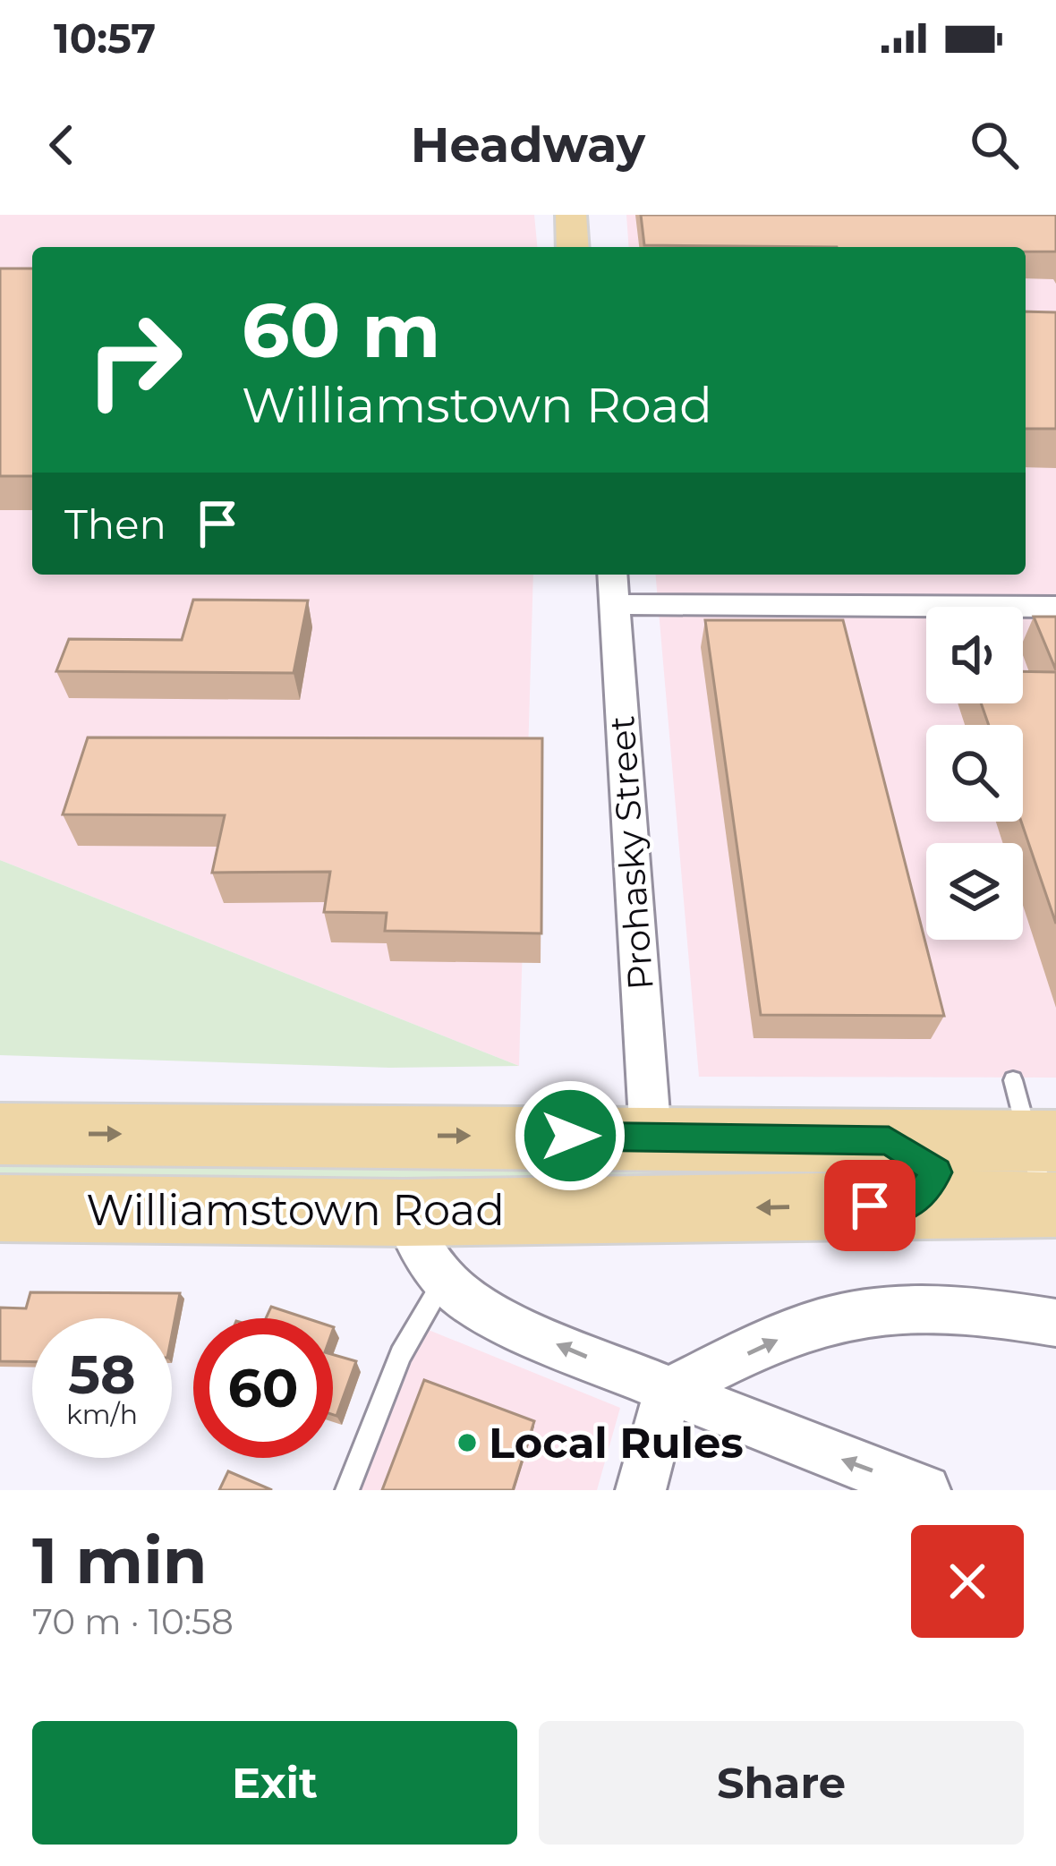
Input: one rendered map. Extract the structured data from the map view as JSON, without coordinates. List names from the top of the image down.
{
  "streets": {
    "main road": ["Williamstown Road"],
    "street": ["Prohasky Street"]
  },
  "crossings": [
    ["Prohasky Street", "Williamstown Road"]
  ],
  "places": ["Local Rules"],
  "page": {
    "status": "10:57",
    "header": "Headway",
    "turn": ["60 m", "Williamstown Road"],
    "then": "Then",
    "speed": "58 km/h",
    "limit": "60",
    "heading": ["1 min", "70 m · 10:58"],
    "buttons": ["Exit", "Share"]
  }
}
